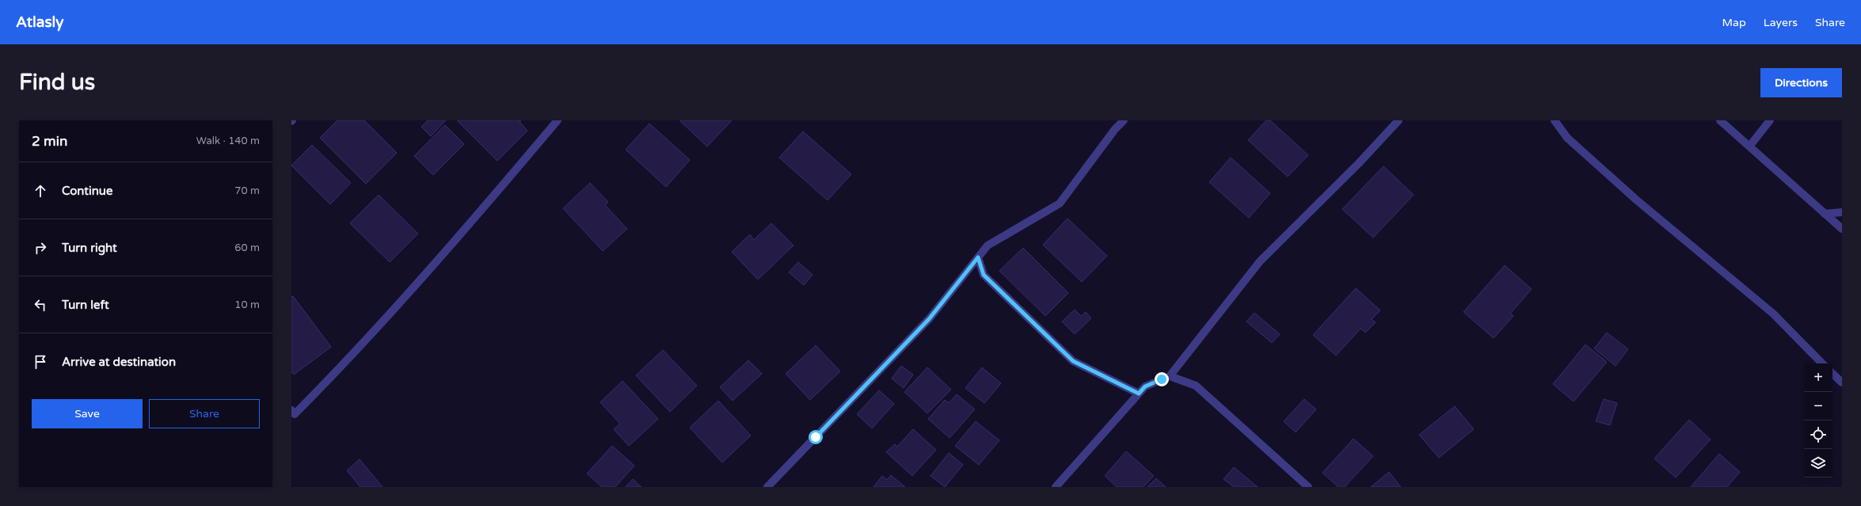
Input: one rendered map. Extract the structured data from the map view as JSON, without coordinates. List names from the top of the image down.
{
  "page": {
    "header": "Atlasly",
    "nav": ["Map", "Layers", "Share"],
    "buttons": [
      "Directions",
      ["Save", "Share"]
    ],
    "title": "Find us",
    "heading": ["2 min", "Walk · 140 m"],
    "list": [
      ["Continue", "70 m"],
      ["Turn right", "60 m"],
      ["Turn left", "10 m"],
      "Arrive at destination"
    ],
    "map_buttons": ["+", "−"]
  }
}
